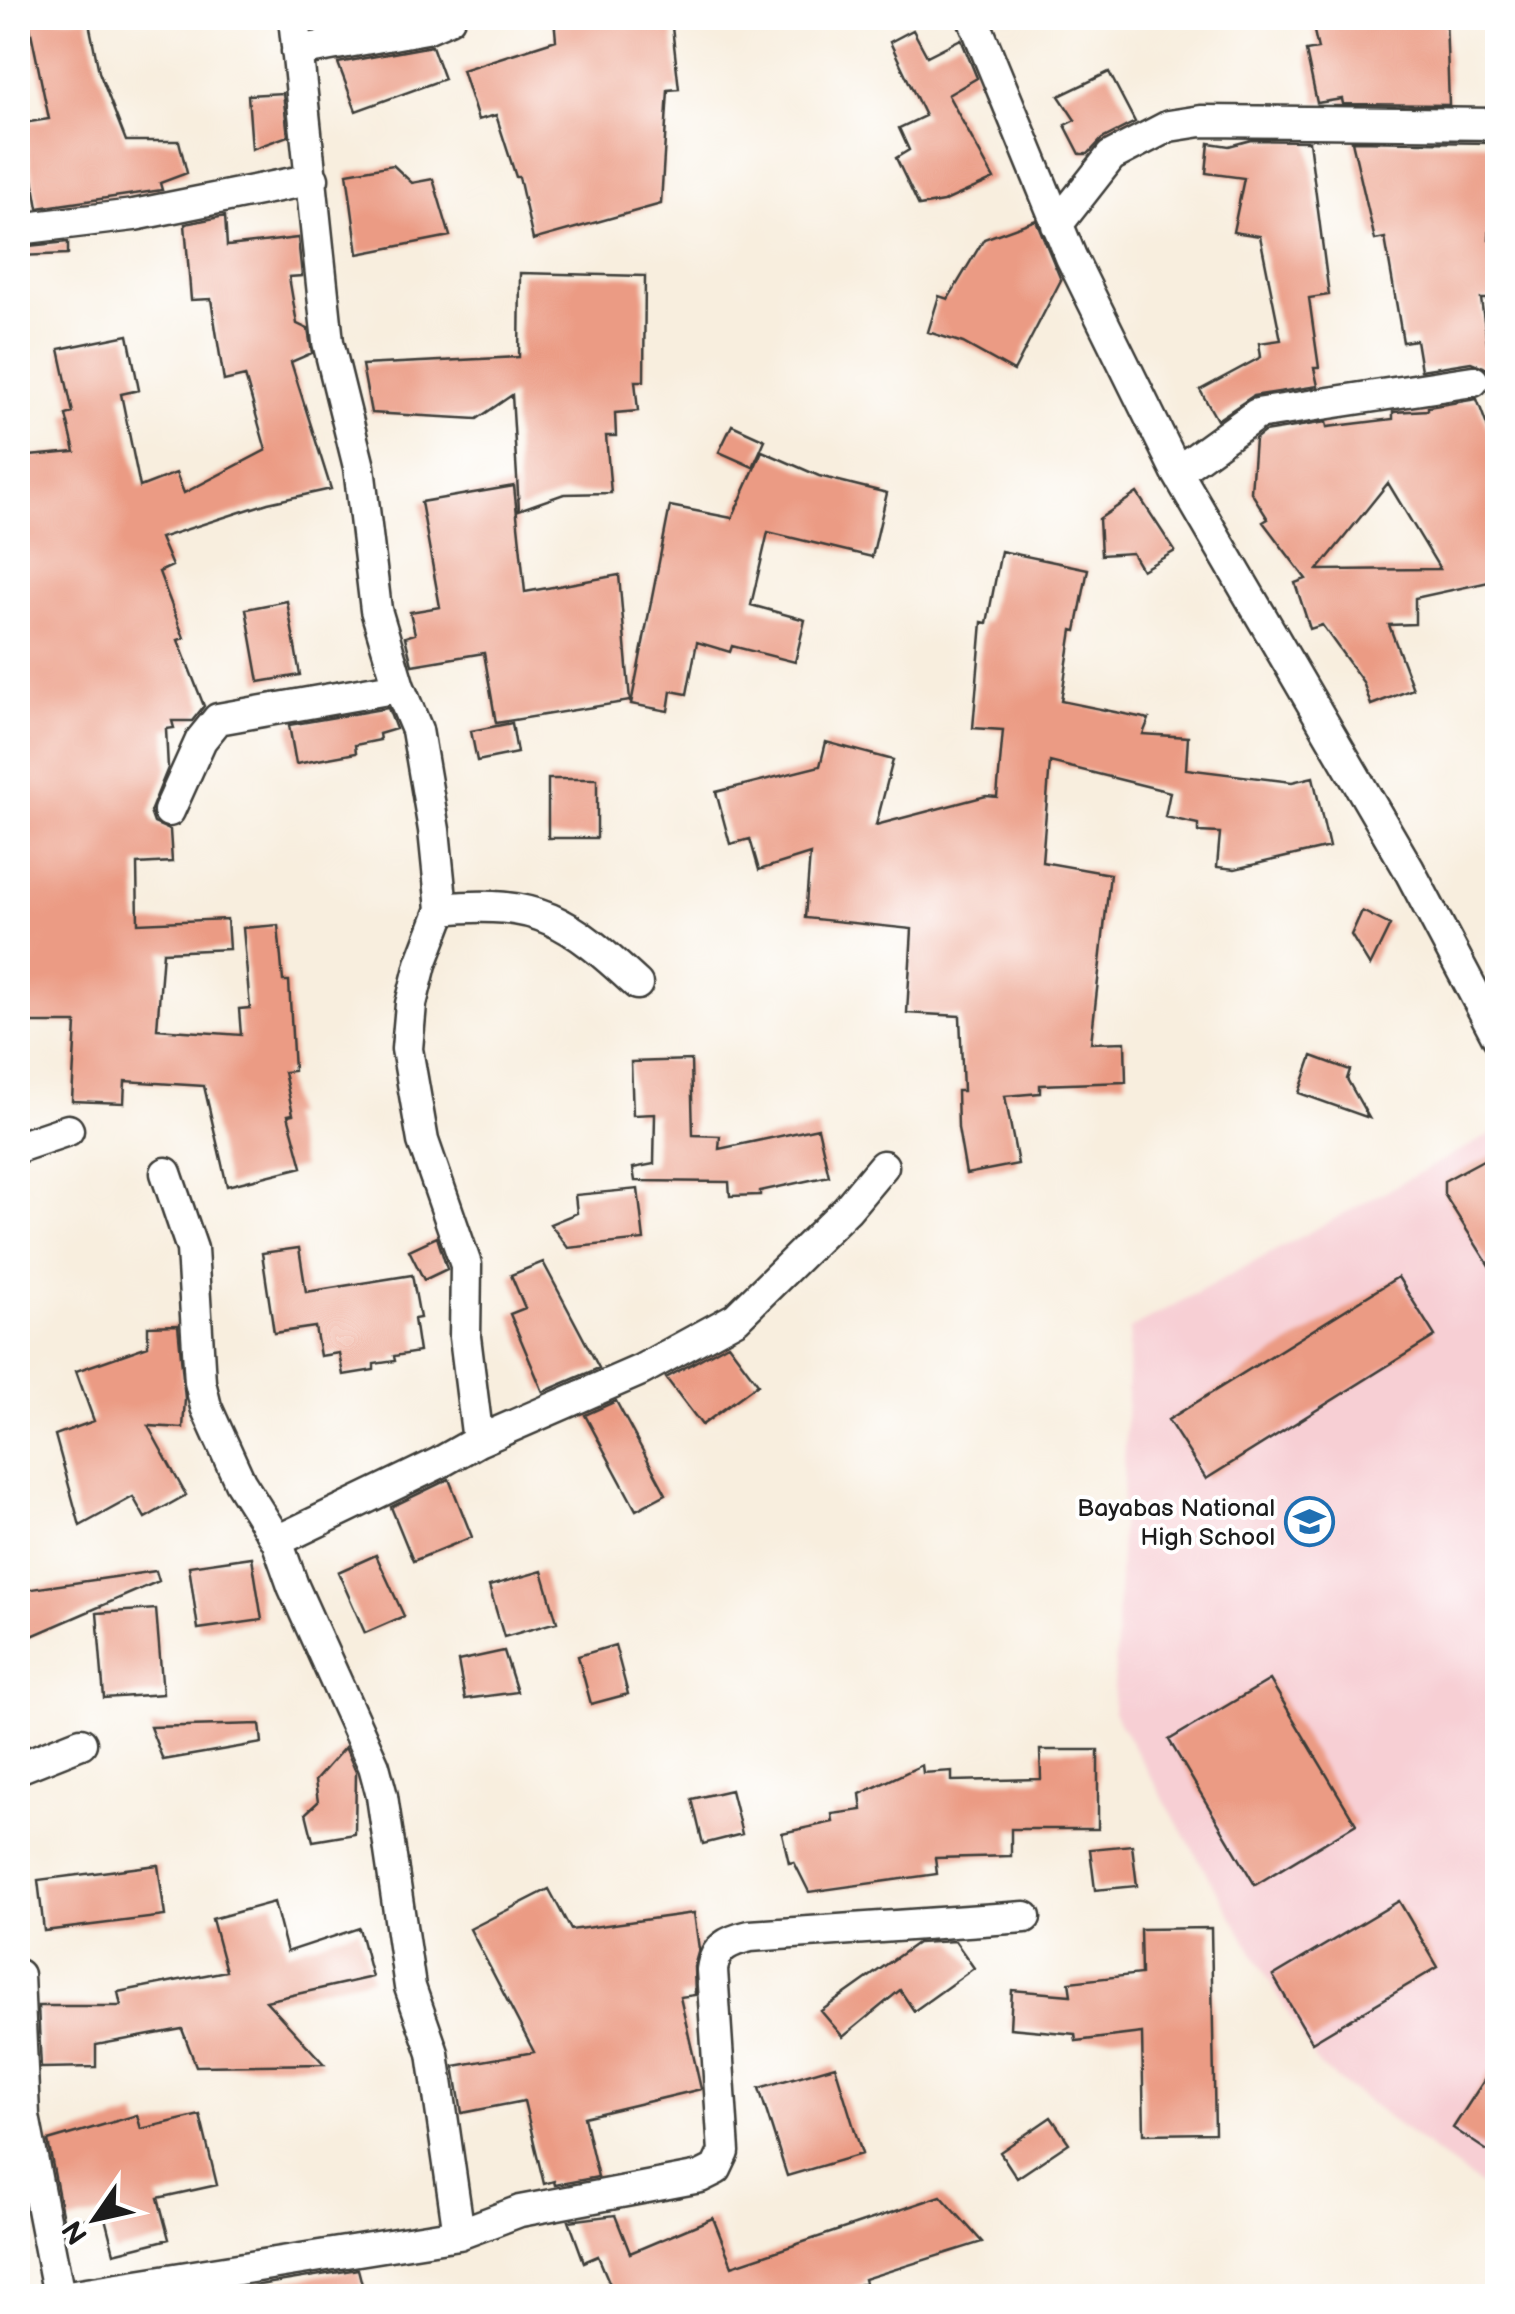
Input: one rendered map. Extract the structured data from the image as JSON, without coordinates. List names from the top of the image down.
{
  "places": {
    "school or university": ["Bayabas National High School"]
  },
  "north": "bottom left"
}
